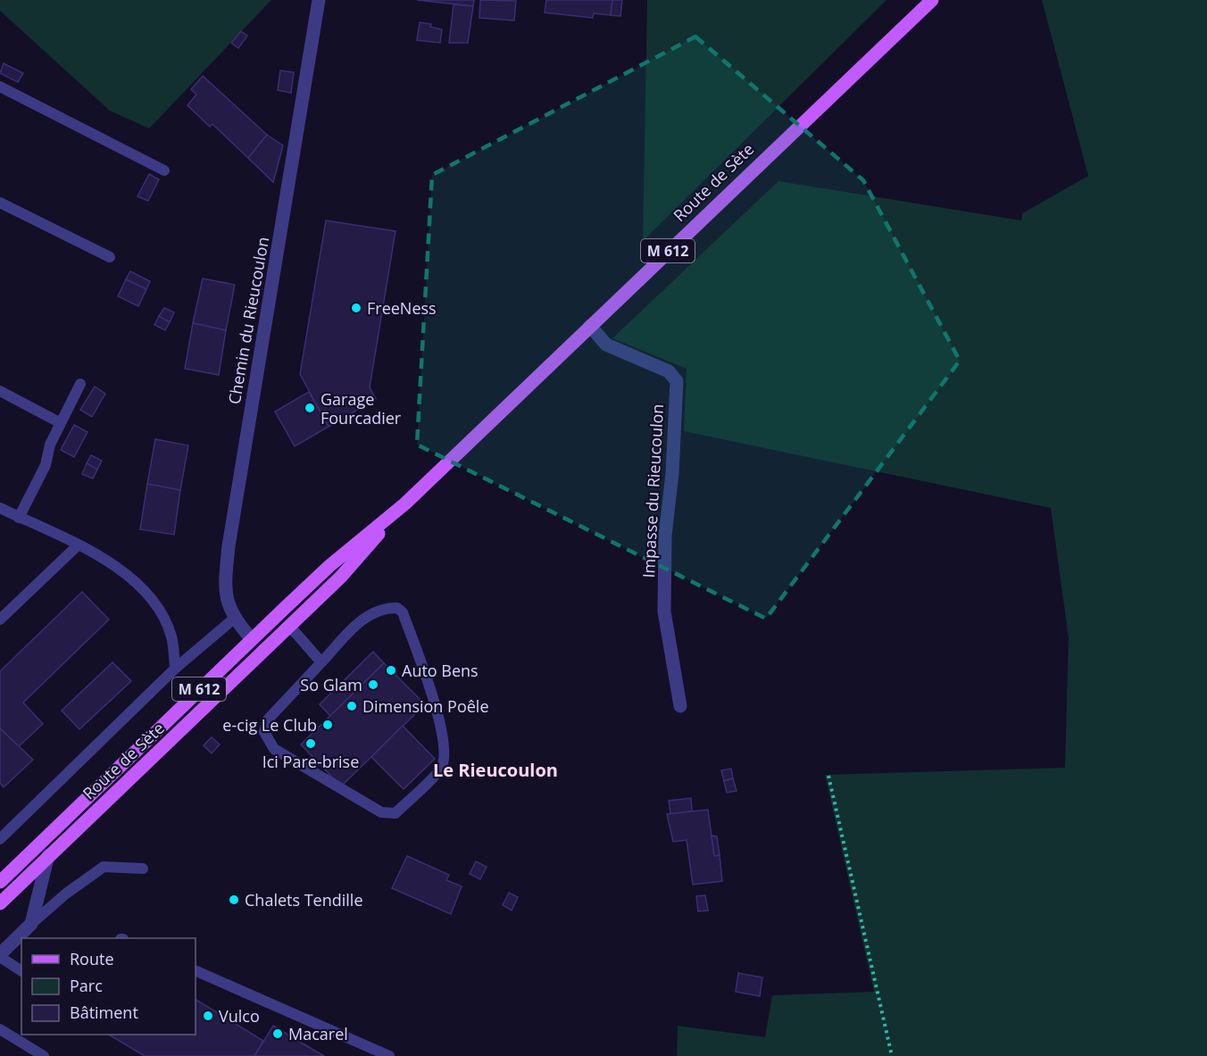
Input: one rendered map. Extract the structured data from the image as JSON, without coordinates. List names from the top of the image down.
{
  "streets": {
    "main road": ["Route de Sète", "M 612"],
    "street": ["Chemin du Rieucoulon", "Impasse du Rieucoulon"]
  },
  "crossings": [
    ["Route de Sète", "Chemin du Rieucoulon"],
    ["Route de Sète", "Impasse du Rieucoulon"]
  ],
  "districts": ["Le Rieucoulon"],
  "places": [
    "FreeNess",
    "Garage Fourcadier",
    "Auto Bens",
    "So Glam",
    "Dimension Poêle",
    "e-cig Le Club",
    "Ici Pare-brise",
    "Chalets Tendille",
    "Vulco",
    "Macarel"
  ],
  "legend": ["Route", "Parc", "Bâtiment"]
}
